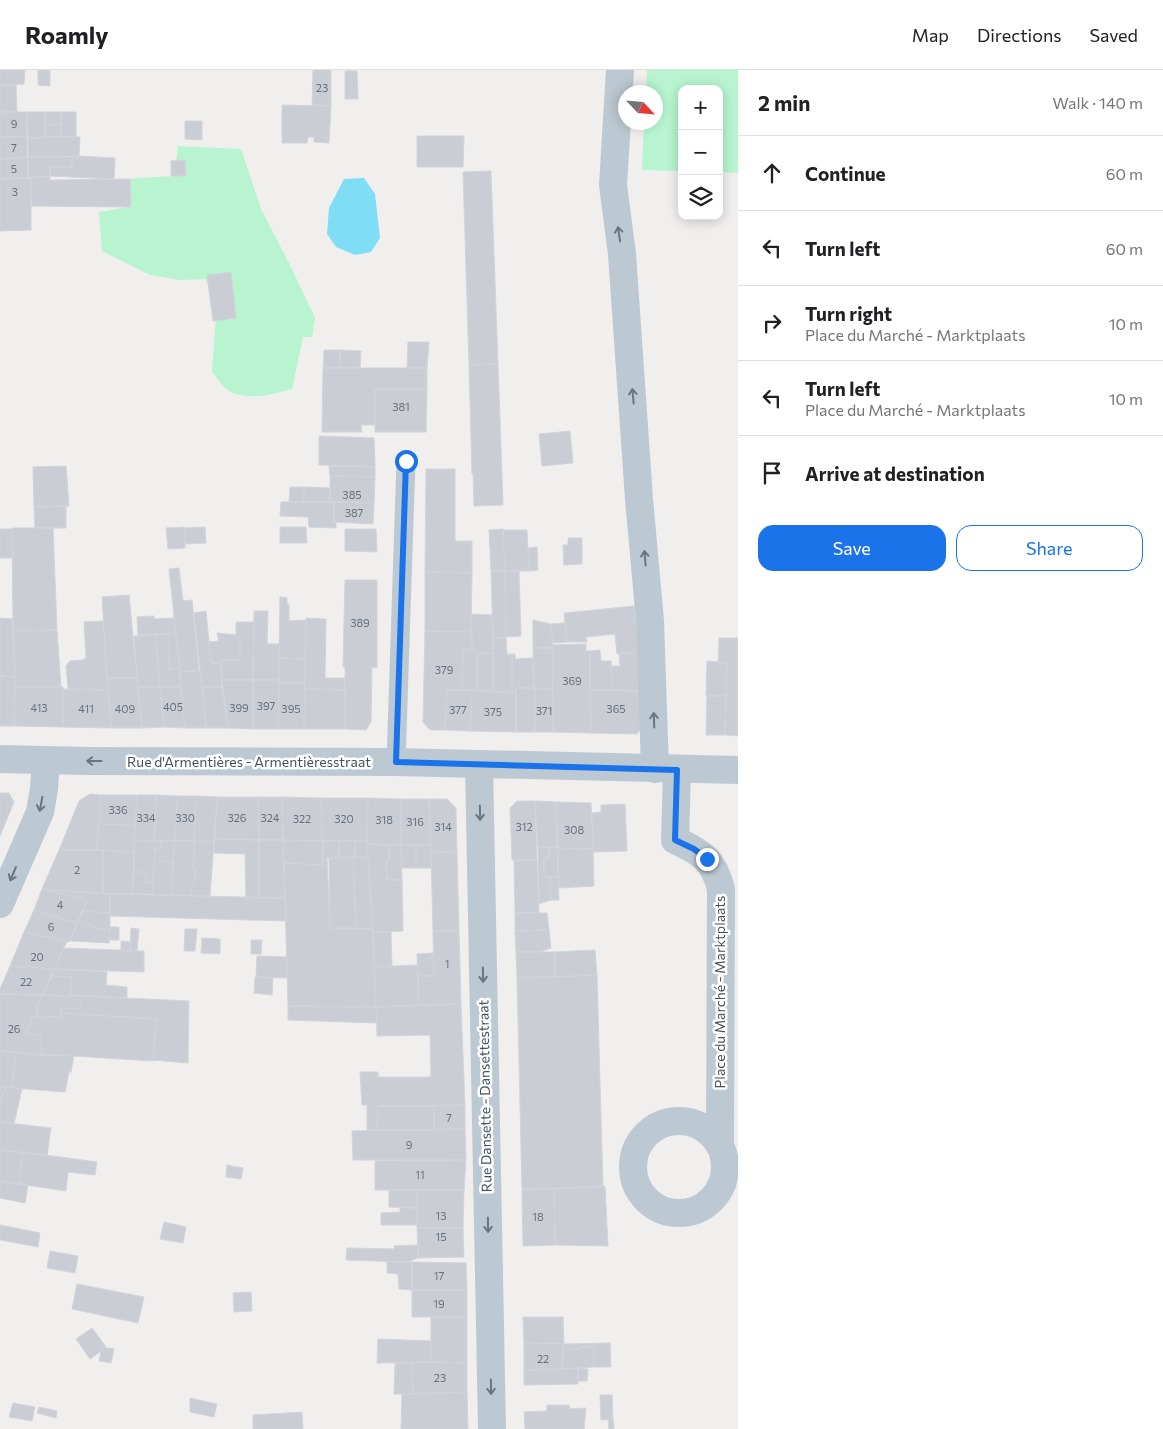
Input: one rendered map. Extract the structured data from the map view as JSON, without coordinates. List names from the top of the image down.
{
  "streets": {
    "street": ["Rue d'Armentières - Armentièresstraat", "Place du Marché - Marktplaats", "Rue Dansette - Dansettestraat"]
  },
  "crossings": [
    ["Rue d'Armentières - Armentièresstraat", "Place du Marché - Marktplaats"],
    ["Rue d'Armentières - Armentièresstraat", "Rue Dansette - Dansettestraat"]
  ],
  "one_way": ["Rue d'Armentières - Armentièresstraat", "Place du Marché - Marktplaats", "Rue Dansette - Dansettestraat"],
  "house_numbers": [
    "23",
    "9",
    "7",
    "5",
    "3",
    "381",
    "385",
    "387",
    "389",
    "379",
    "369",
    "397",
    "405",
    "413",
    "399",
    "411",
    "409",
    "395",
    "365",
    "377",
    "371",
    "375",
    "336",
    "334",
    "330",
    "326",
    "324",
    "322",
    "320",
    "318",
    "316",
    "314",
    "312",
    "308",
    "2",
    "4",
    "6",
    "20",
    "1",
    "22",
    "26",
    "7",
    "9",
    "11",
    "13",
    "18",
    "15",
    "17",
    "19",
    "22",
    "23"
  ],
  "north": "bottom right",
  "page": {
    "header": "Roamly",
    "nav": ["Map", "Directions", "Saved"],
    "heading": ["2 min", "Walk · 140 m"],
    "map_buttons": ["+", "−"],
    "list": [
      ["Continue", "60 m"],
      ["Turn left", "60 m"],
      ["Turn right", "Place du Marché - Marktplaats", "10 m"],
      ["Turn left", "Place du Marché - Marktplaats", "10 m"],
      "Arrive at destination"
    ],
    "buttons": ["Save", "Share"]
  }
}
